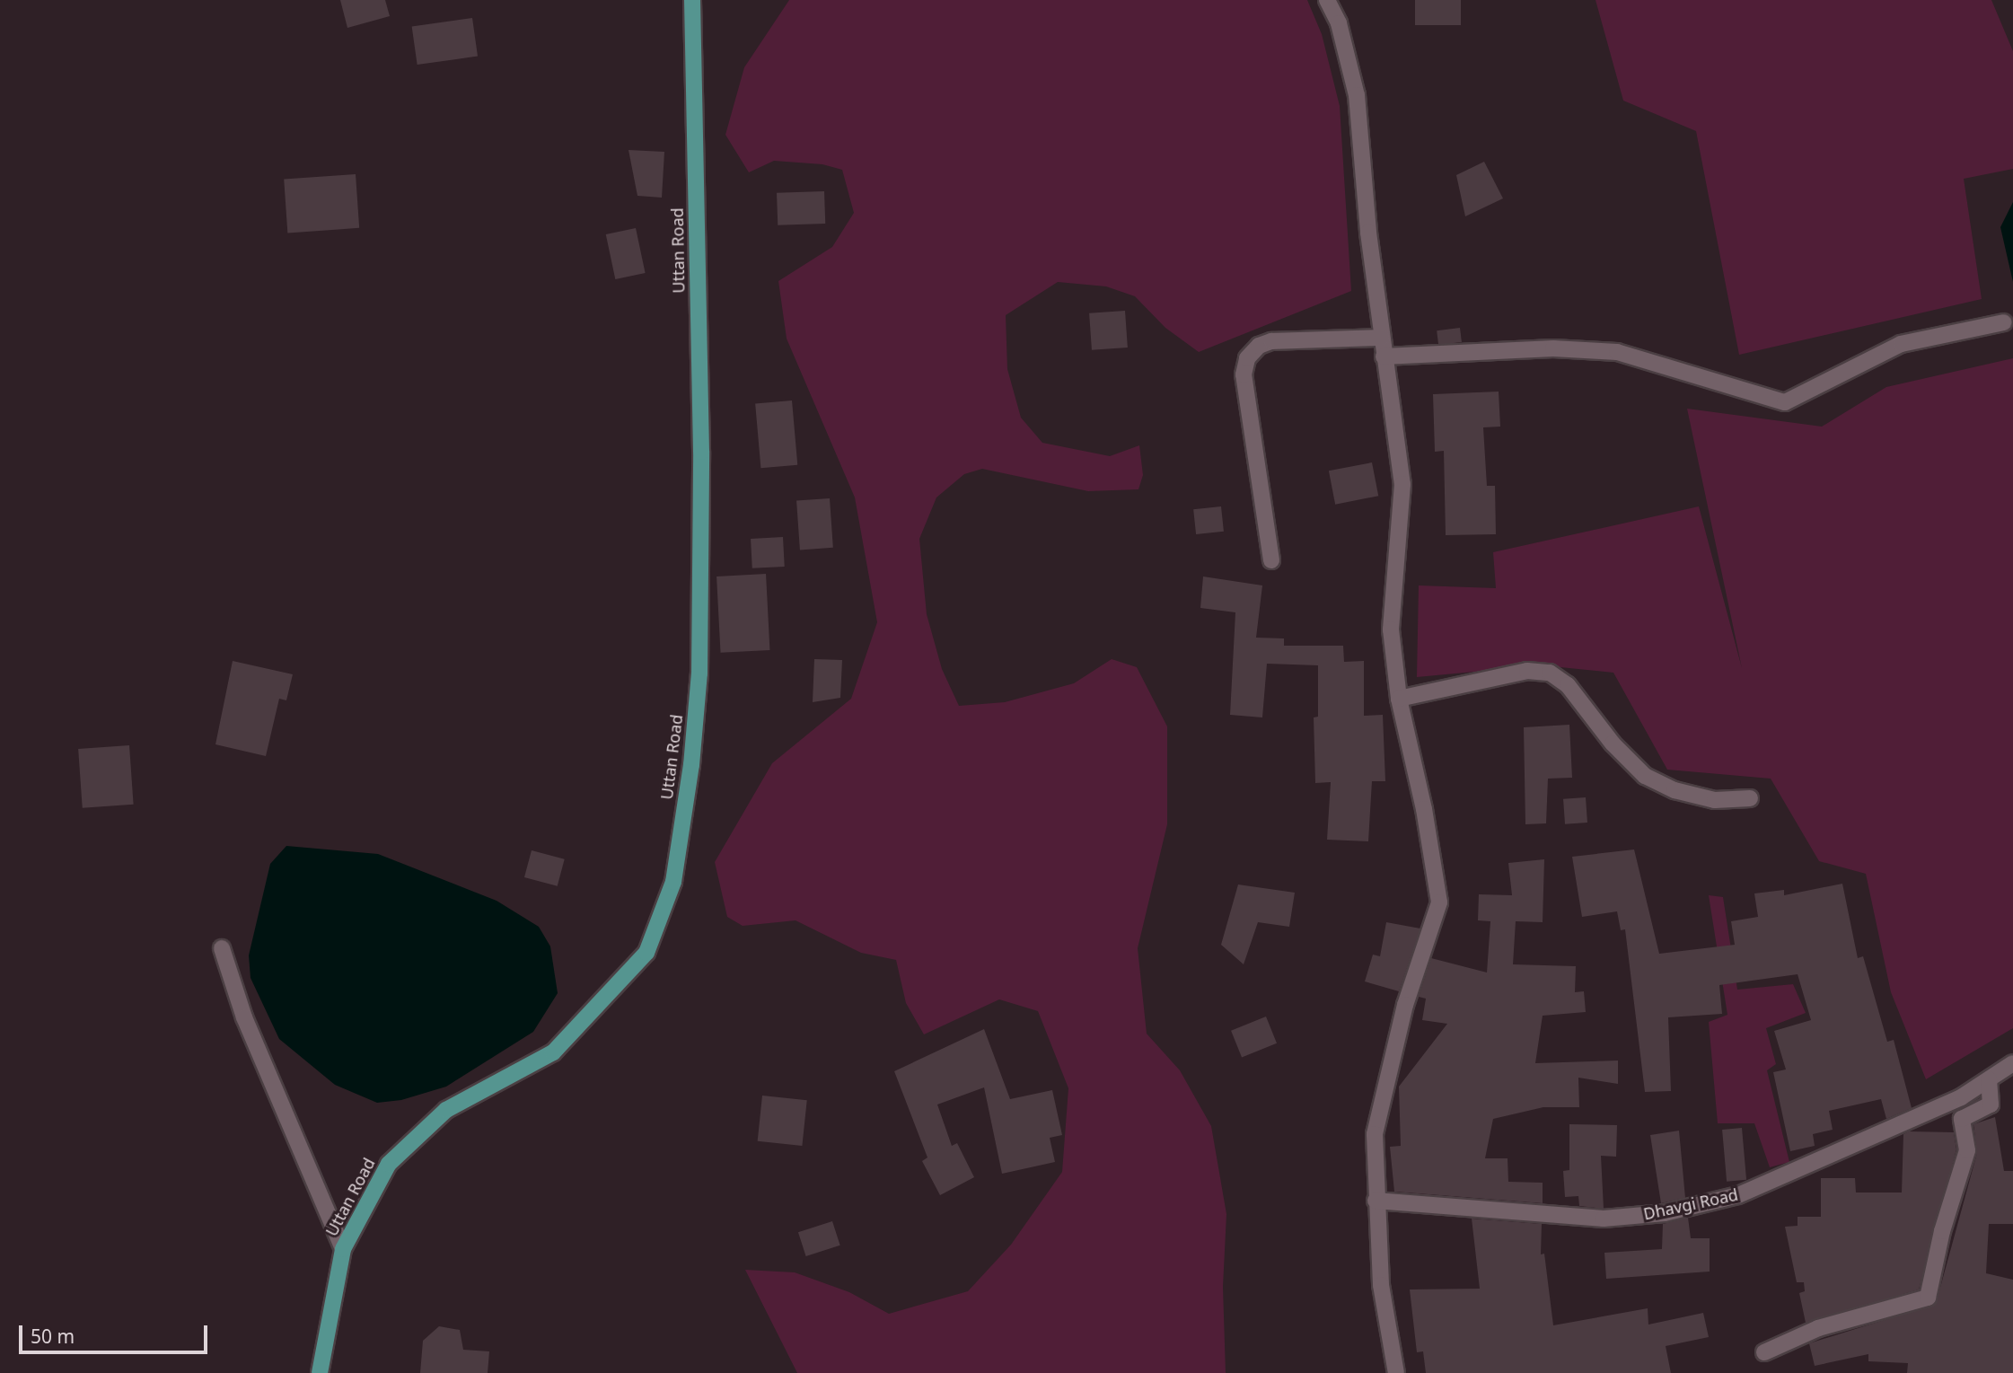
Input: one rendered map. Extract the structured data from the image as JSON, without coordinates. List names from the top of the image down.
{
  "streets": {
    "main road": ["Uttan Road"],
    "street": ["Dhavgi Road"]
  },
  "scale_bar": "50 m"
}
